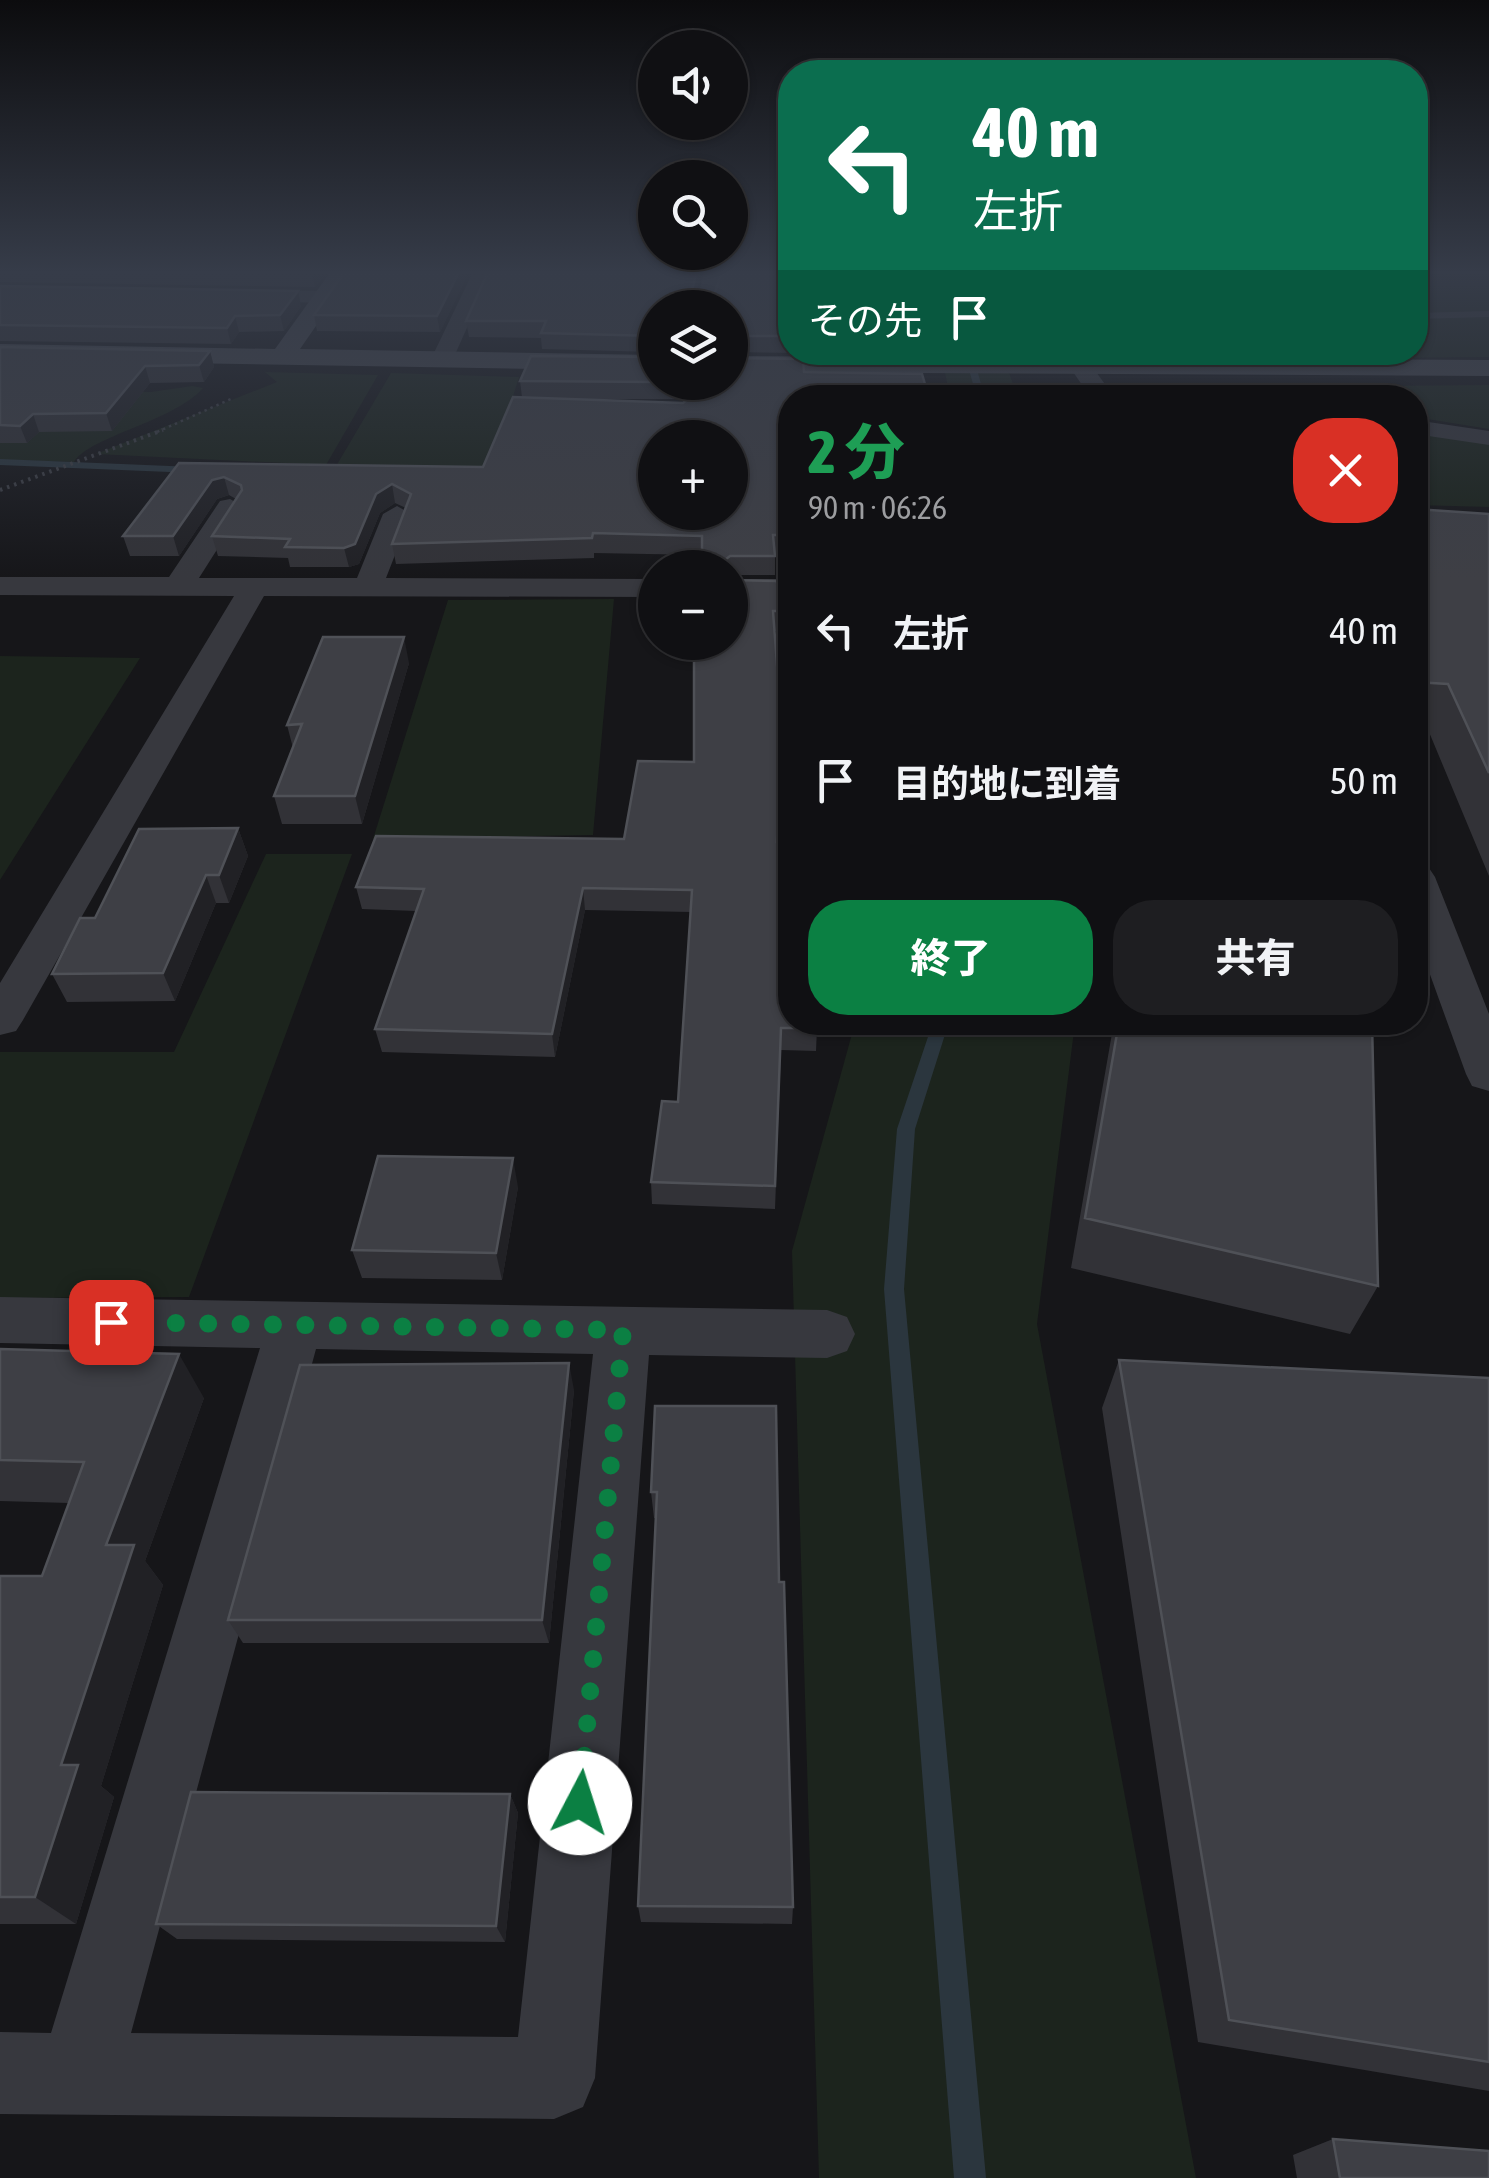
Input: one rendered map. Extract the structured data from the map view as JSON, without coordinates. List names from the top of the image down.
{
  "page": {
    "map_buttons": ["+", "−"],
    "turn": ["40 m", "左折"],
    "then": "その先",
    "heading": ["2 分", "90 m · 06:26"],
    "list": [
      {
        "name": "左折",
        "value": "40 m"
      },
      {
        "name": "目的地に到着",
        "value": "50 m"
      }
    ],
    "buttons": ["終了", "共有"]
  }
}
